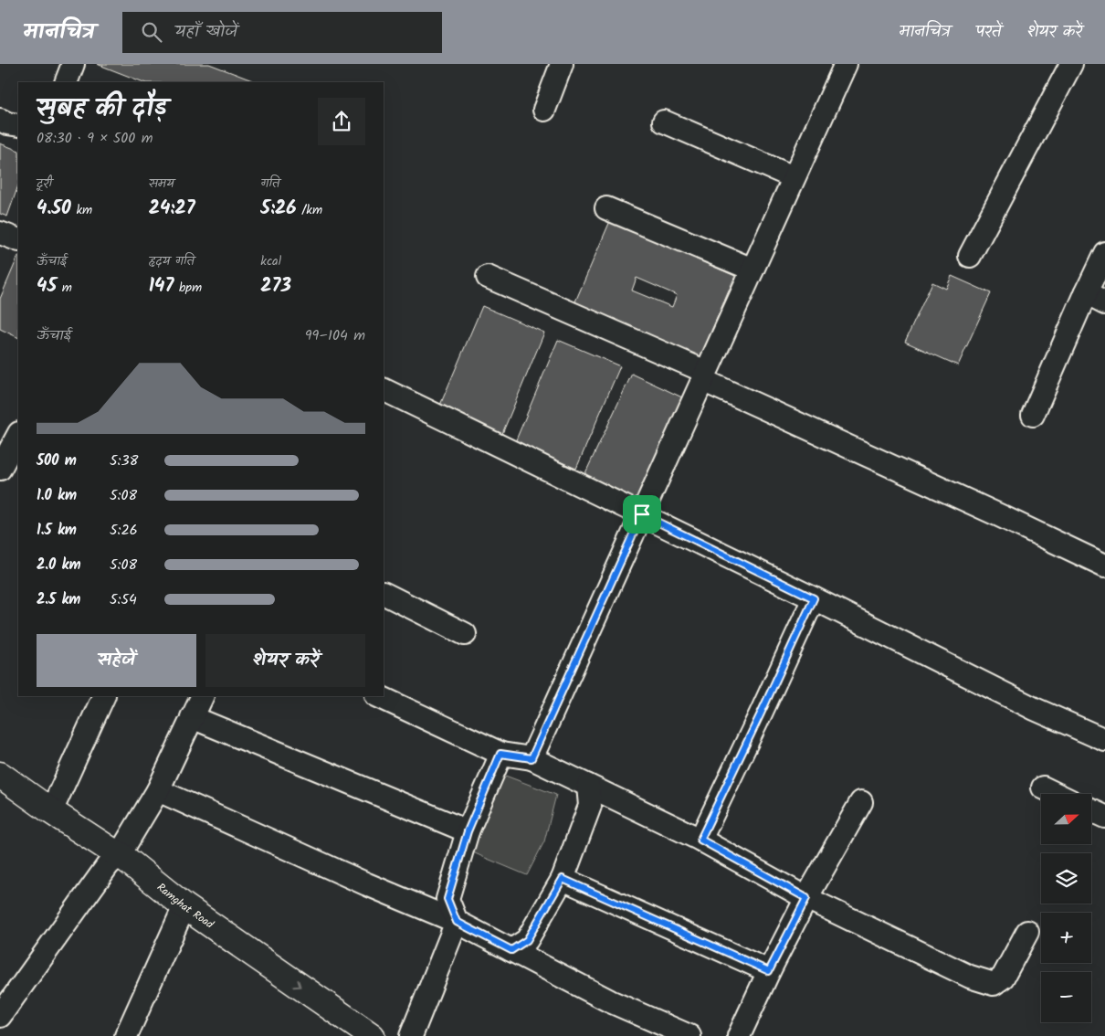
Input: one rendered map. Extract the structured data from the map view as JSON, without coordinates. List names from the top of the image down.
{
  "streets": {
    "main road": ["Ramghat Road"]
  },
  "north": "right",
  "page": {
    "header": "मानचित्र",
    "search": "यहाँ खोजें",
    "nav": ["मानचित्र", "परतें", "शेयर करें"],
    "heading": ["सुबह की दौड़", "08:30 · 9 × 500 m"],
    "stats": [
      ["दूरी", "4.50 km"],
      ["समय", "24:27"],
      ["गति", "5:26 /km"],
      ["ऊँचाई", "45 m"],
      ["हृदय गति", "147 bpm"],
      ["kcal", "273"]
    ],
    "chart": ["ऊँचाई", "99–104 m"],
    "list": [
      {
        "name": "500 m",
        "note": "5:38"
      },
      {
        "name": "1.0 km",
        "note": "5:08"
      },
      {
        "name": "1.5 km",
        "note": "5:26"
      },
      {
        "name": "2.0 km",
        "note": "5:08"
      },
      {
        "name": "2.5 km",
        "note": "5:54"
      }
    ],
    "buttons": ["सहेजें", "शेयर करें"],
    "map_buttons": ["+", "−"]
  }
}
